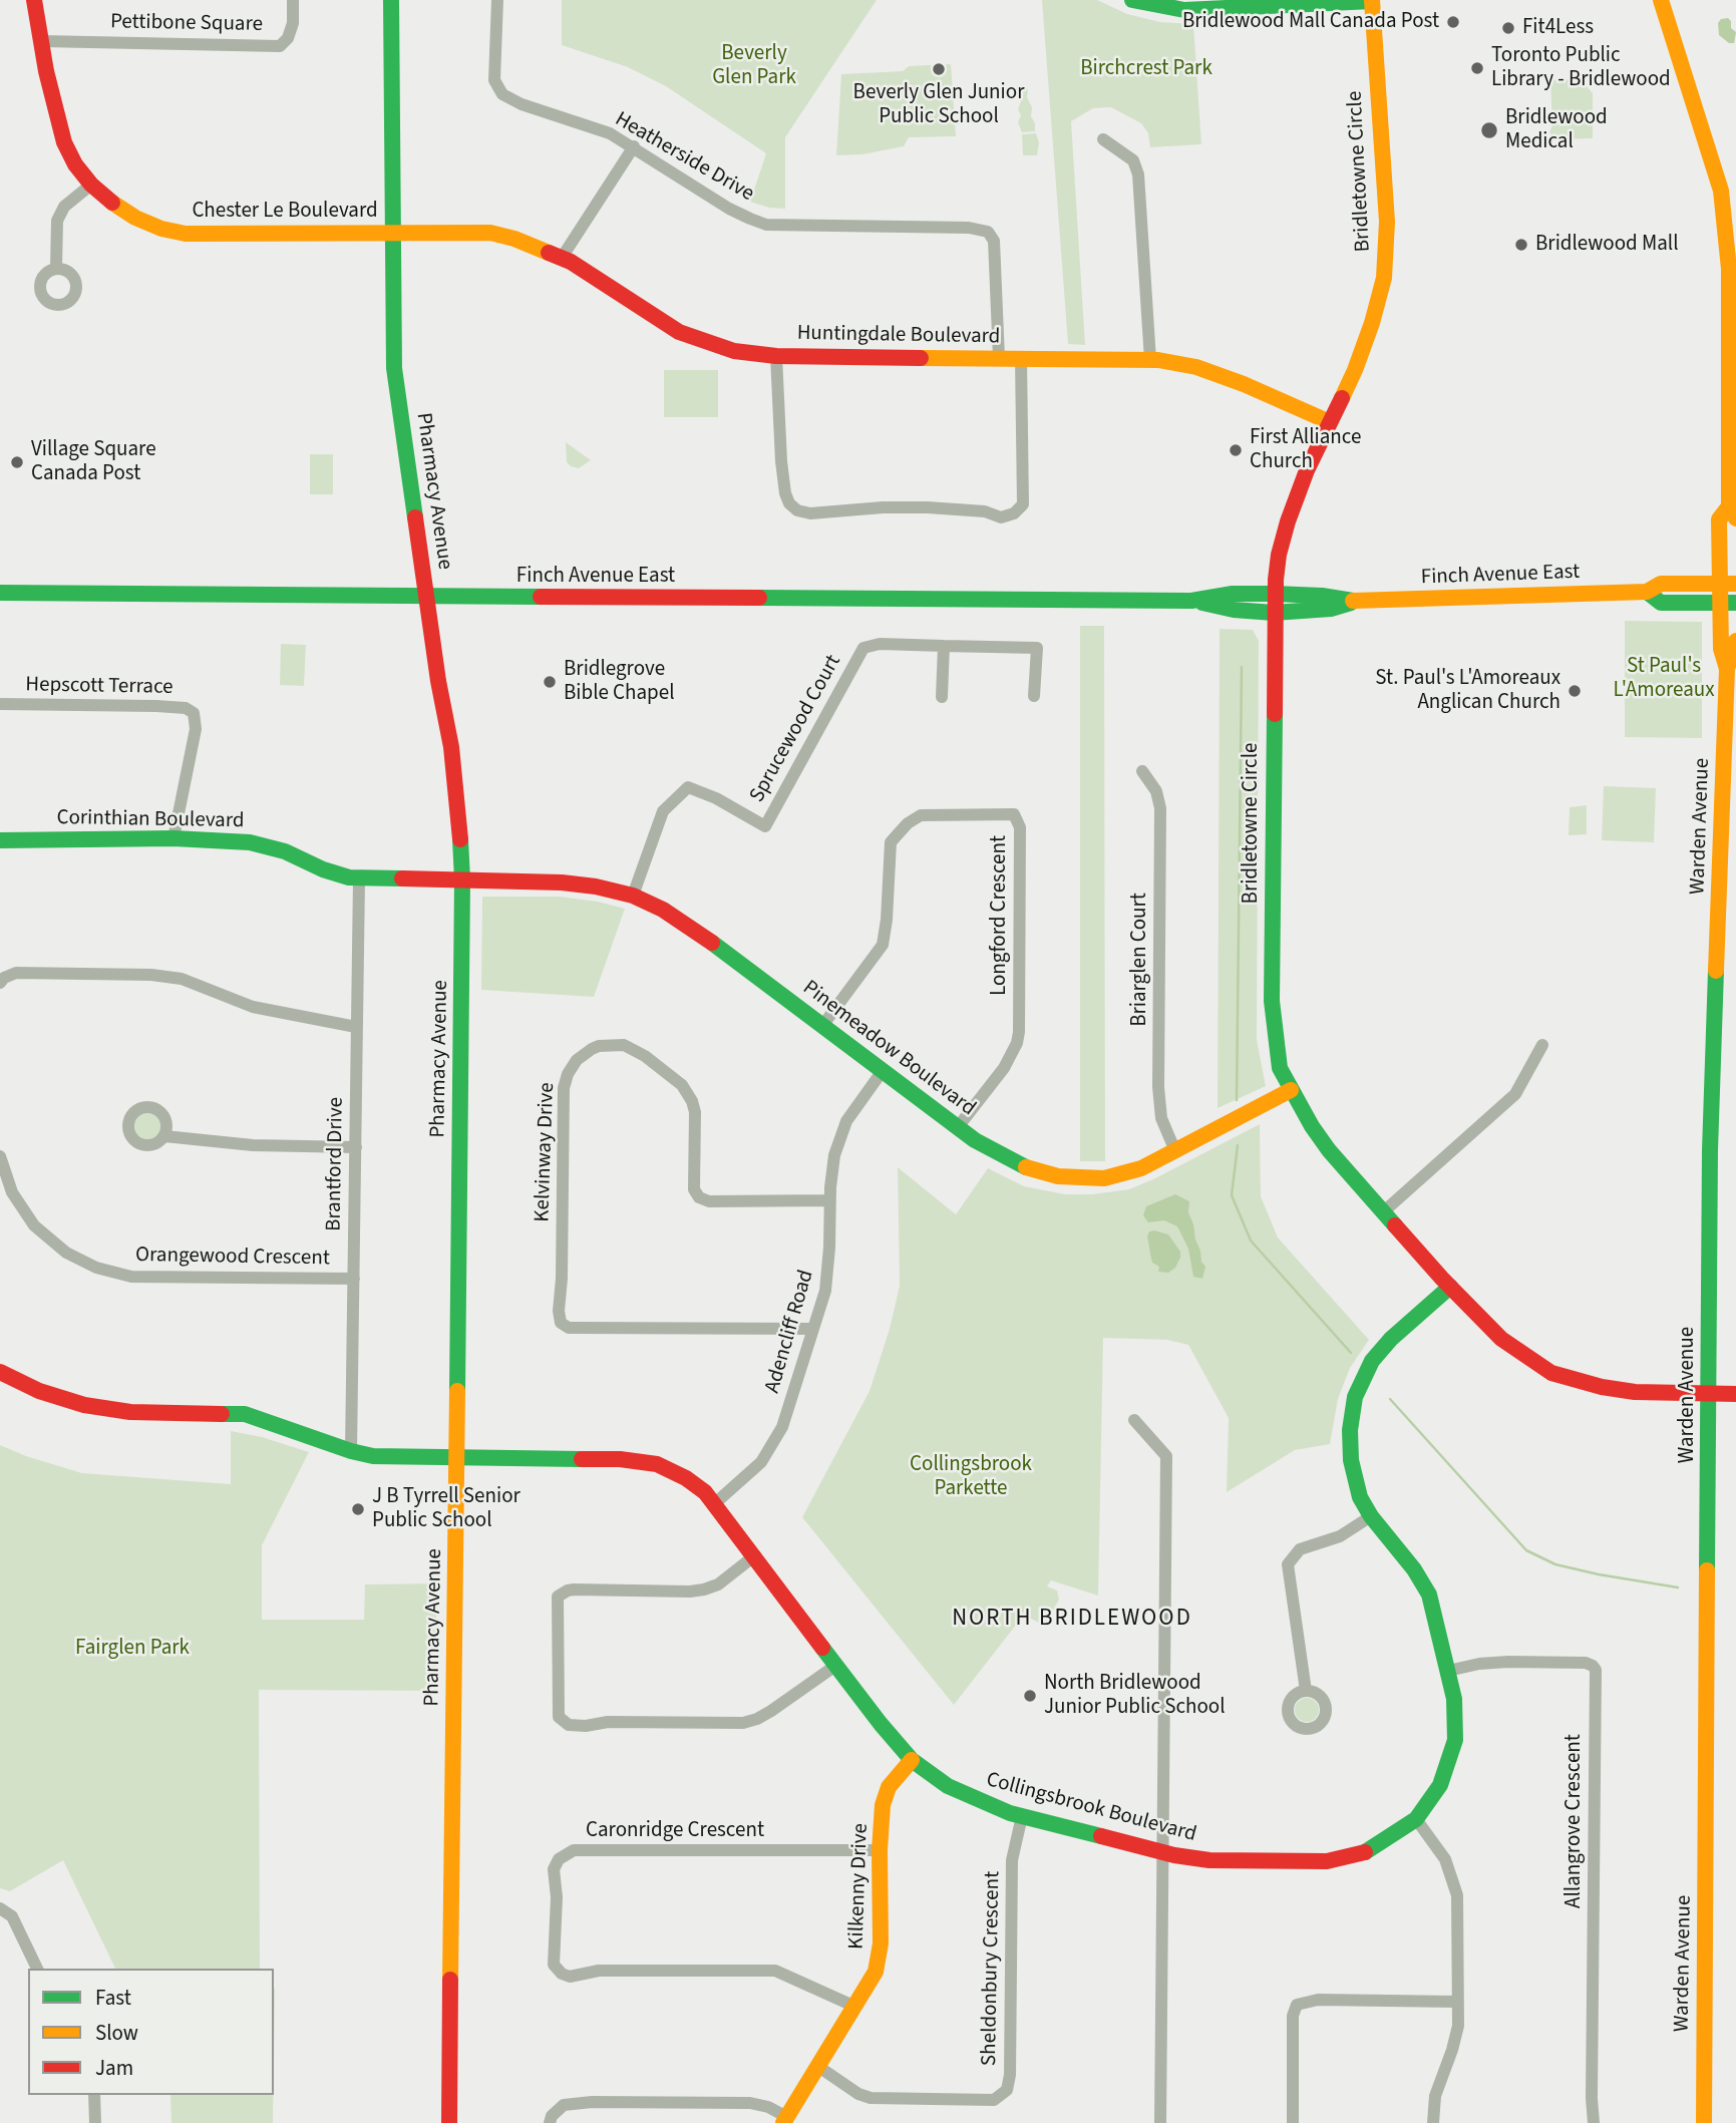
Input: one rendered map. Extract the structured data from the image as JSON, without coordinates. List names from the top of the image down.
{
  "streets": {
    "street": [
      "Pettibone Square",
      "Heatherside Drive",
      "Bridletowne Circle",
      "Chester Le Boulevard",
      "Huntingdale Boulevard",
      "Pharmacy Avenue",
      "Finch Avenue East",
      "Hepscott Terrace",
      "Sprucewood Court",
      "Corinthian Boulevard",
      "Warden Avenue",
      "Longford Crescent",
      "Briarglen Court",
      "Pinemeadow Boulevard",
      "Kelvinway Drive",
      "Brantford Drive",
      "Orangewood Crescent",
      "Adencliff Road",
      "Collingsbrook Boulevard",
      "Allangrove Crescent",
      "Caronridge Crescent",
      "Kilkenny Drive",
      "Sheldonbury Crescent"
    ]
  },
  "crossings": [
    ["Pettibone Square", "Chester Le Boulevard"],
    ["Heatherside Drive", "Huntingdale Boulevard"],
    ["Bridletowne Circle", "Huntingdale Boulevard"],
    ["Bridletowne Circle", "Finch Avenue East"],
    ["Bridletowne Circle", "Warden Avenue"],
    ["Bridletowne Circle", "Pinemeadow Boulevard"],
    ["Bridletowne Circle", "Collingsbrook Boulevard"],
    ["Chester Le Boulevard", "Huntingdale Boulevard"],
    ["Chester Le Boulevard", "Pharmacy Avenue"],
    ["Huntingdale Boulevard", "Pharmacy Avenue"],
    ["Pharmacy Avenue", "Finch Avenue East"],
    ["Pharmacy Avenue", "Corinthian Boulevard"],
    ["Pharmacy Avenue", "Pinemeadow Boulevard"],
    ["Pharmacy Avenue", "Collingsbrook Boulevard"],
    ["Finch Avenue East", "Warden Avenue"],
    ["Hepscott Terrace", "Corinthian Boulevard"],
    ["Sprucewood Court", "Pinemeadow Boulevard"],
    ["Corinthian Boulevard", "Pinemeadow Boulevard"],
    ["Corinthian Boulevard", "Brantford Drive"],
    ["Longford Crescent", "Pinemeadow Boulevard"],
    ["Briarglen Court", "Pinemeadow Boulevard"],
    ["Pinemeadow Boulevard", "Adencliff Road"],
    ["Kelvinway Drive", "Adencliff Road"],
    ["Brantford Drive", "Orangewood Crescent"],
    ["Adencliff Road", "Collingsbrook Boulevard"],
    ["Collingsbrook Boulevard", "Allangrove Crescent"],
    ["Collingsbrook Boulevard", "Kilkenny Drive"],
    ["Collingsbrook Boulevard", "Sheldonbury Crescent"],
    ["Caronridge Crescent", "Kilkenny Drive"],
    ["Kilkenny Drive", "Sheldonbury Crescent"]
  ],
  "districts": ["NORTH BRIDLEWOOD"],
  "parks": [
    "Beverly Glen Park",
    "Birchcrest Park",
    "St Paul's L'Amoreaux",
    "Collingsbrook Parkette",
    "Fairglen Park"
  ],
  "places": [
    "Bridlewood Mall Canada Post",
    "Fit4Less",
    "Toronto Public Library - Bridlewood",
    "Beverly Glen Junior Public School",
    "Bridlewood Medical",
    "Bridlewood Mall",
    "First Alliance Church",
    "Village Square Canada Post",
    "Bridlegrove Bible Chapel",
    "St. Paul's L'Amoreaux Anglican Church",
    "J B Tyrrell Senior Public School",
    "North Bridlewood Junior Public School"
  ],
  "legend": ["Fast", "Slow", "Jam"]
}
